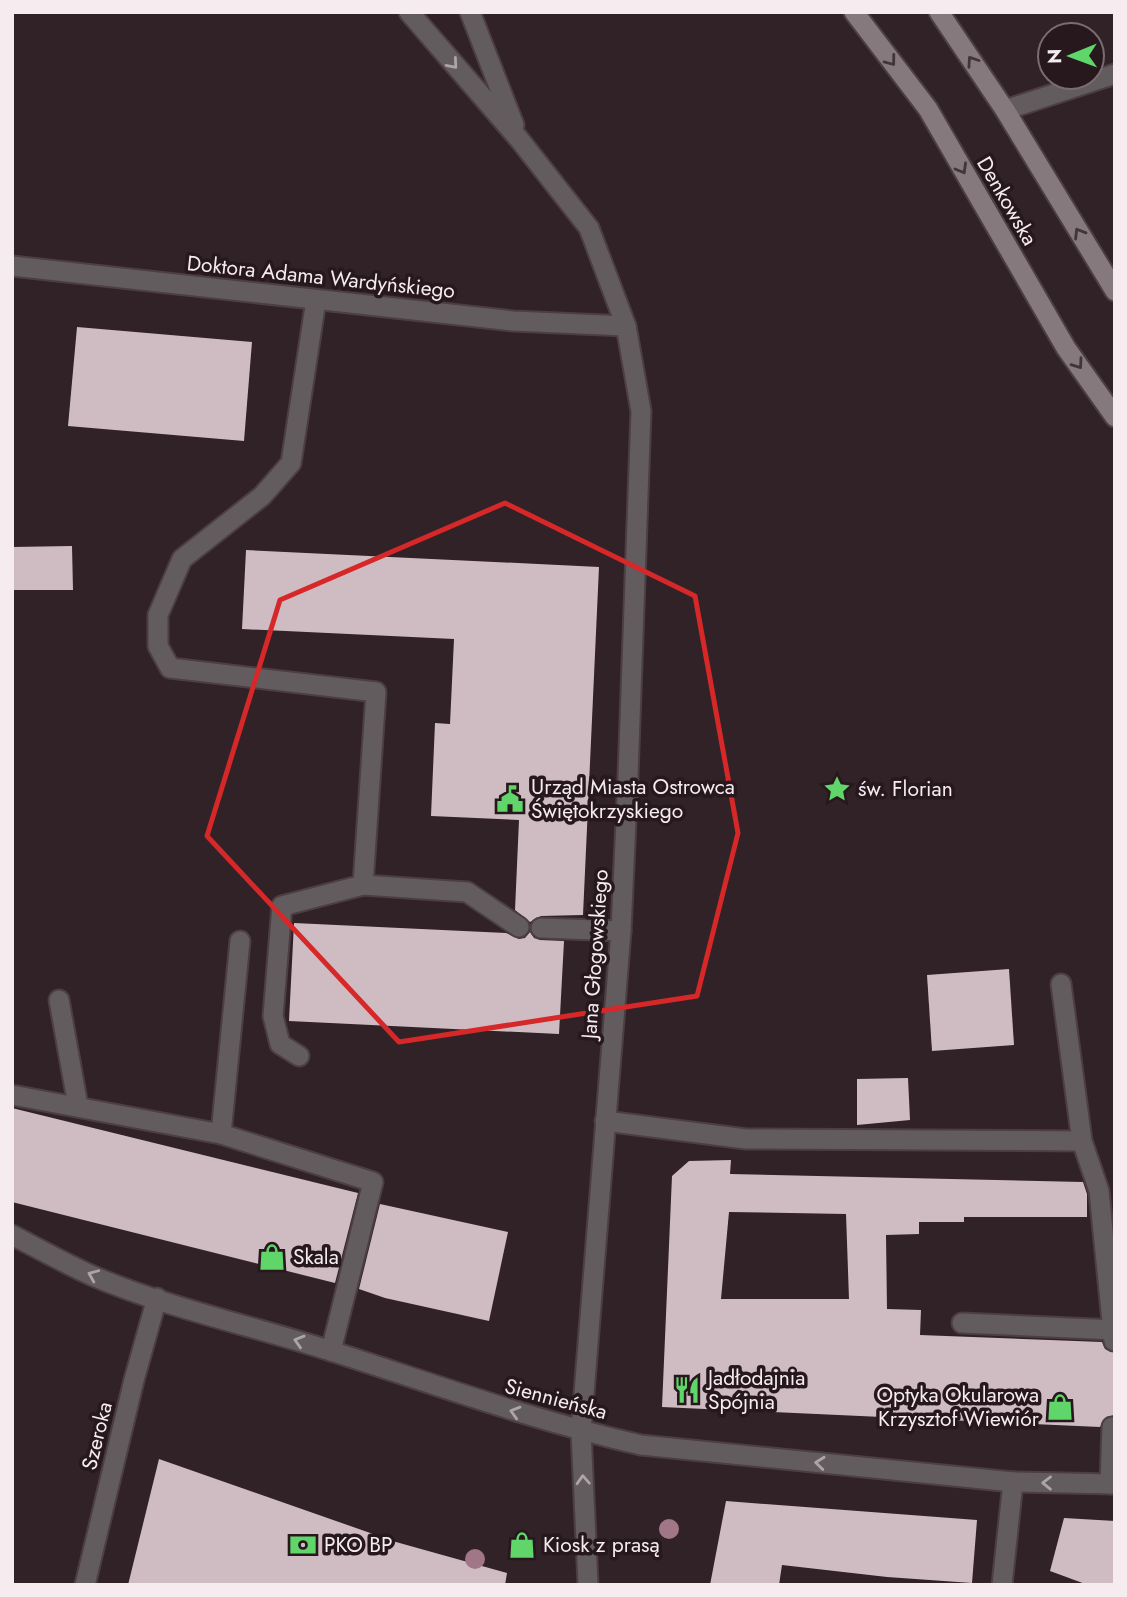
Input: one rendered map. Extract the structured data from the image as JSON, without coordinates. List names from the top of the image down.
{
  "streets": {
    "main road": ["Denkowska"],
    "street": [
      "Doktora Adama Wardyńskiego",
      "Jana Głogowskiego",
      "Siennieńska",
      "Szeroka"
    ]
  },
  "crossings": [
    ["Doktora Adama Wardyńskiego", "Jana Głogowskiego"],
    ["Jana Głogowskiego", "Siennieńska"],
    ["Siennieńska", "Szeroka"]
  ],
  "one_way": ["Siennieńska"],
  "places": {
    "place": ["św. Florian"],
    "public building": ["Urząd Miasta Ostrowca Świętokrzyskiego"],
    "shop": ["Skala", "Optyka Okularowa Krzysztof Wiewiór", "Kiosk z prasą"],
    "restaurant": ["Jadłodajnia Spójnia"],
    "bank": ["PKO BP"]
  },
  "north": "left"
}
